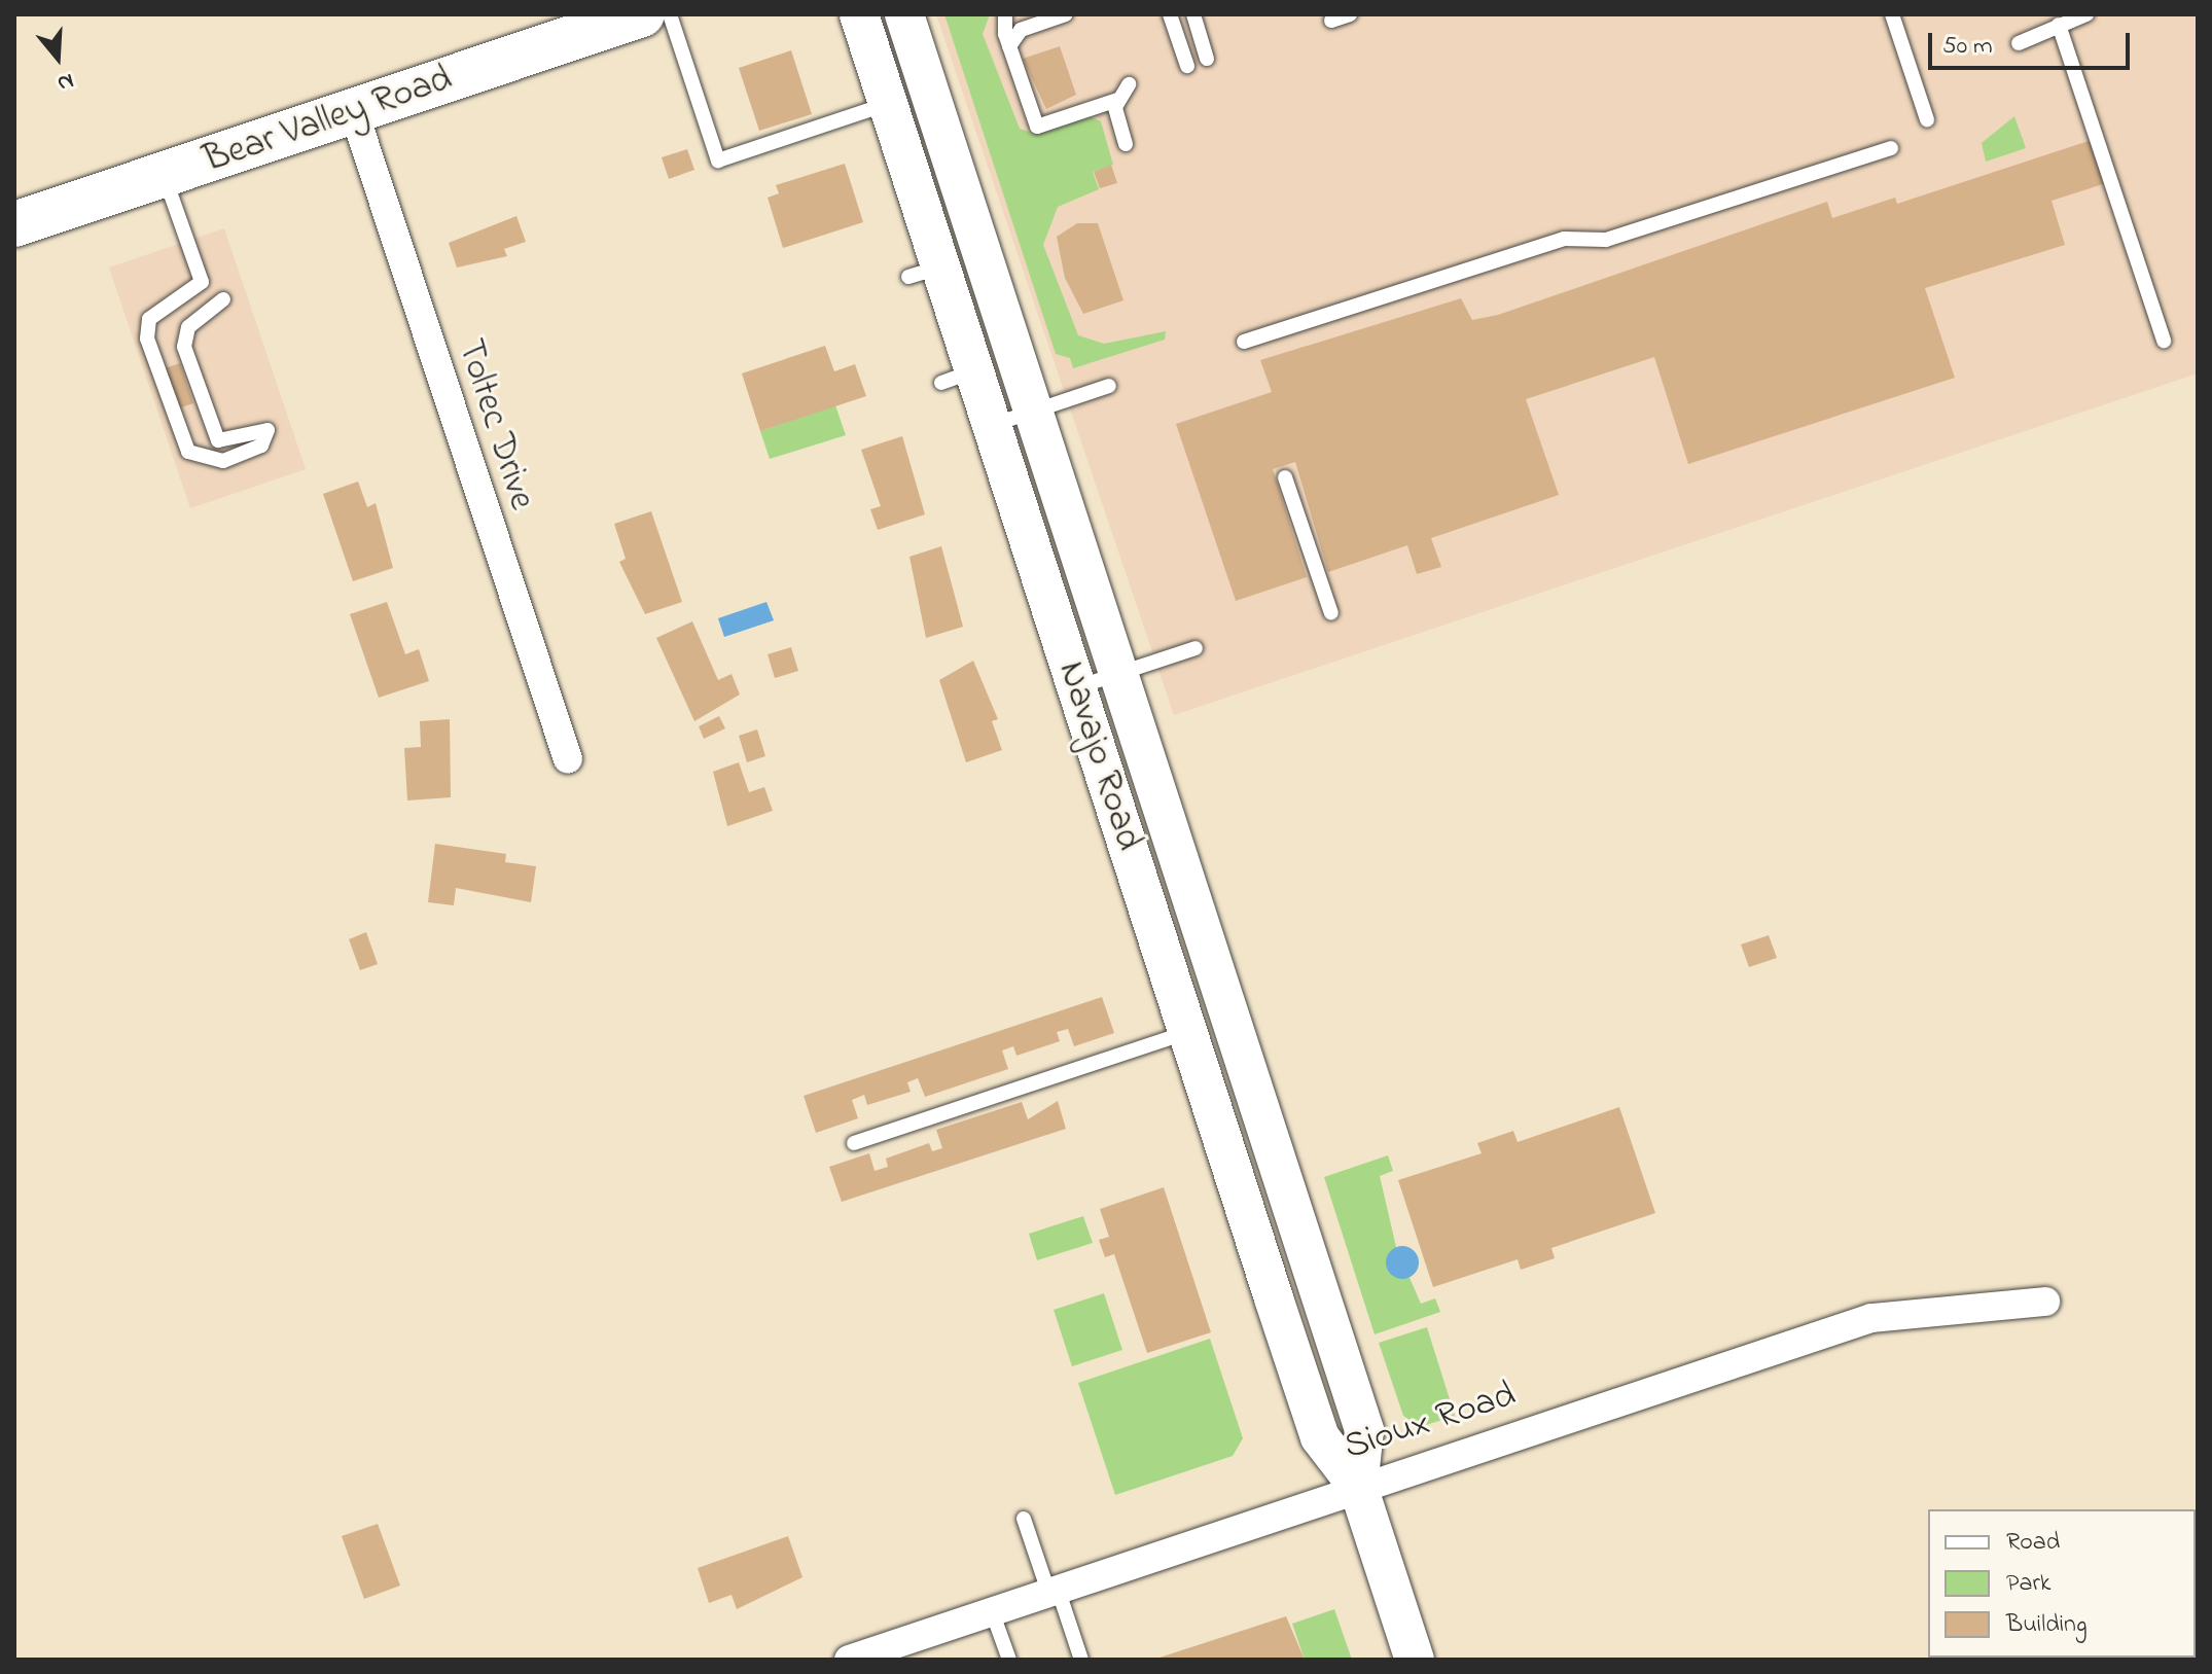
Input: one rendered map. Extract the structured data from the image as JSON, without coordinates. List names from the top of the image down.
{
  "streets": {
    "main road": ["Bear Valley Road", "Navajo Road"],
    "street": ["Toltec Drive", "Sioux Road"]
  },
  "crossings": [
    ["Bear Valley Road", "Toltec Drive"],
    ["Navajo Road", "Sioux Road"]
  ],
  "legend": ["Road", "Park", "Building"],
  "scale_bar": "50 m",
  "north": "bottom"
}
